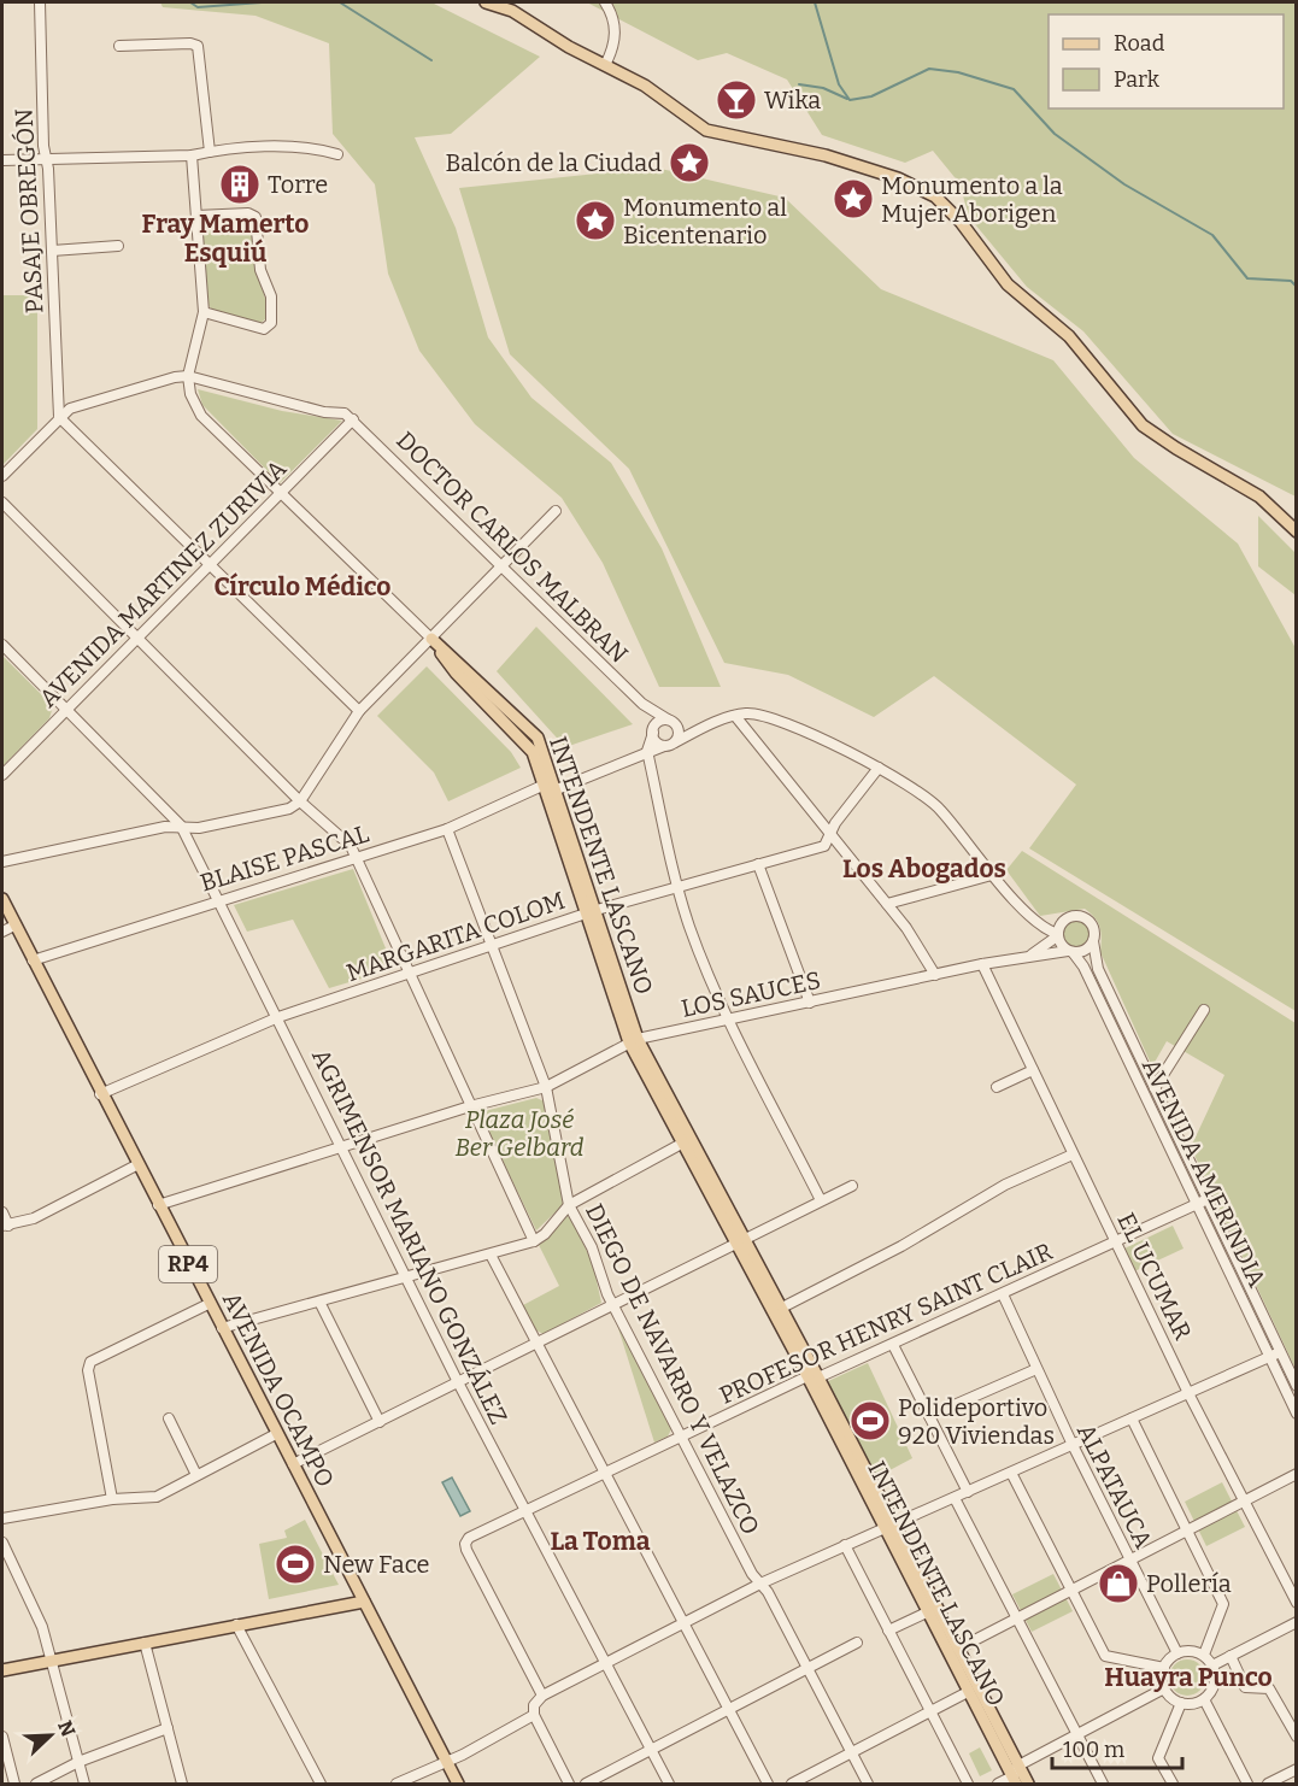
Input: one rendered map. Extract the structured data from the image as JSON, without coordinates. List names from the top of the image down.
{
  "streets": {
    "main road": ["INTENDENTE LASCANO", "RP4", "AVENIDA OCAMPO"],
    "street": [
      "PASAJE OBREGÓN",
      "DOCTOR CARLOS MALBRAN",
      "AVENIDA MARTINEZ ZURIVIA",
      "BLAISE PASCAL",
      "MARGARITA COLOM",
      "LOS SAUCES",
      "AVENIDA AMERINDIA",
      "AGRIMENSOR MARIANO GONZÁLEZ",
      "EL UCUMAR",
      "PROFESOR HENRY SAINT CLAIR",
      "DIEGO DE NAVARRO Y VELAZCO",
      "ALPATAUCA"
    ]
  },
  "crossings": [
    ["DOCTOR CARLOS MALBRAN", "AVENIDA MARTINEZ ZURIVIA"],
    ["AVENIDA MARTINEZ ZURIVIA", "AGRIMENSOR MARIANO GONZÁLEZ"],
    ["BLAISE PASCAL", "INTENDENTE LASCANO"],
    ["BLAISE PASCAL", "AGRIMENSOR MARIANO GONZÁLEZ"],
    ["BLAISE PASCAL", "DIEGO DE NAVARRO Y VELAZCO"],
    ["BLAISE PASCAL", "AVENIDA OCAMPO"],
    ["INTENDENTE LASCANO", "MARGARITA COLOM"],
    ["INTENDENTE LASCANO", "LOS SAUCES"],
    ["INTENDENTE LASCANO", "PROFESOR HENRY SAINT CLAIR"],
    ["MARGARITA COLOM", "AGRIMENSOR MARIANO GONZÁLEZ"],
    ["MARGARITA COLOM", "DIEGO DE NAVARRO Y VELAZCO"],
    ["MARGARITA COLOM", "AVENIDA OCAMPO"],
    ["LOS SAUCES", "AVENIDA AMERINDIA"],
    ["LOS SAUCES", "AGRIMENSOR MARIANO GONZÁLEZ"],
    ["LOS SAUCES", "EL UCUMAR"],
    ["LOS SAUCES", "DIEGO DE NAVARRO Y VELAZCO"],
    ["LOS SAUCES", "AVENIDA OCAMPO"],
    ["AVENIDA AMERINDIA", "PROFESOR HENRY SAINT CLAIR"],
    ["AGRIMENSOR MARIANO GONZÁLEZ", "PROFESOR HENRY SAINT CLAIR"],
    ["EL UCUMAR", "PROFESOR HENRY SAINT CLAIR"],
    ["PROFESOR HENRY SAINT CLAIR", "DIEGO DE NAVARRO Y VELAZCO"],
    ["PROFESOR HENRY SAINT CLAIR", "ALPATAUCA"]
  ],
  "districts": [
    "Fray Mamerto Esquiú",
    "Círculo Médico",
    "Los Abogados",
    "La Toma",
    "Huayra Punco"
  ],
  "parks": ["Plaza José Ber Gelbard"],
  "places": {
    "bar": ["Wika"],
    "place": ["Balcón de la Ciudad", "Monumento a la Mujer Aborigen", "Monumento al Bicentenario"],
    "building": ["Torre"],
    "sports": ["Polideportivo 920 Viviendas", "New Face"],
    "shop": ["Pollería"]
  },
  "legend": ["Road", "Park"],
  "scale_bar": "100 m",
  "north": "top right"
}
